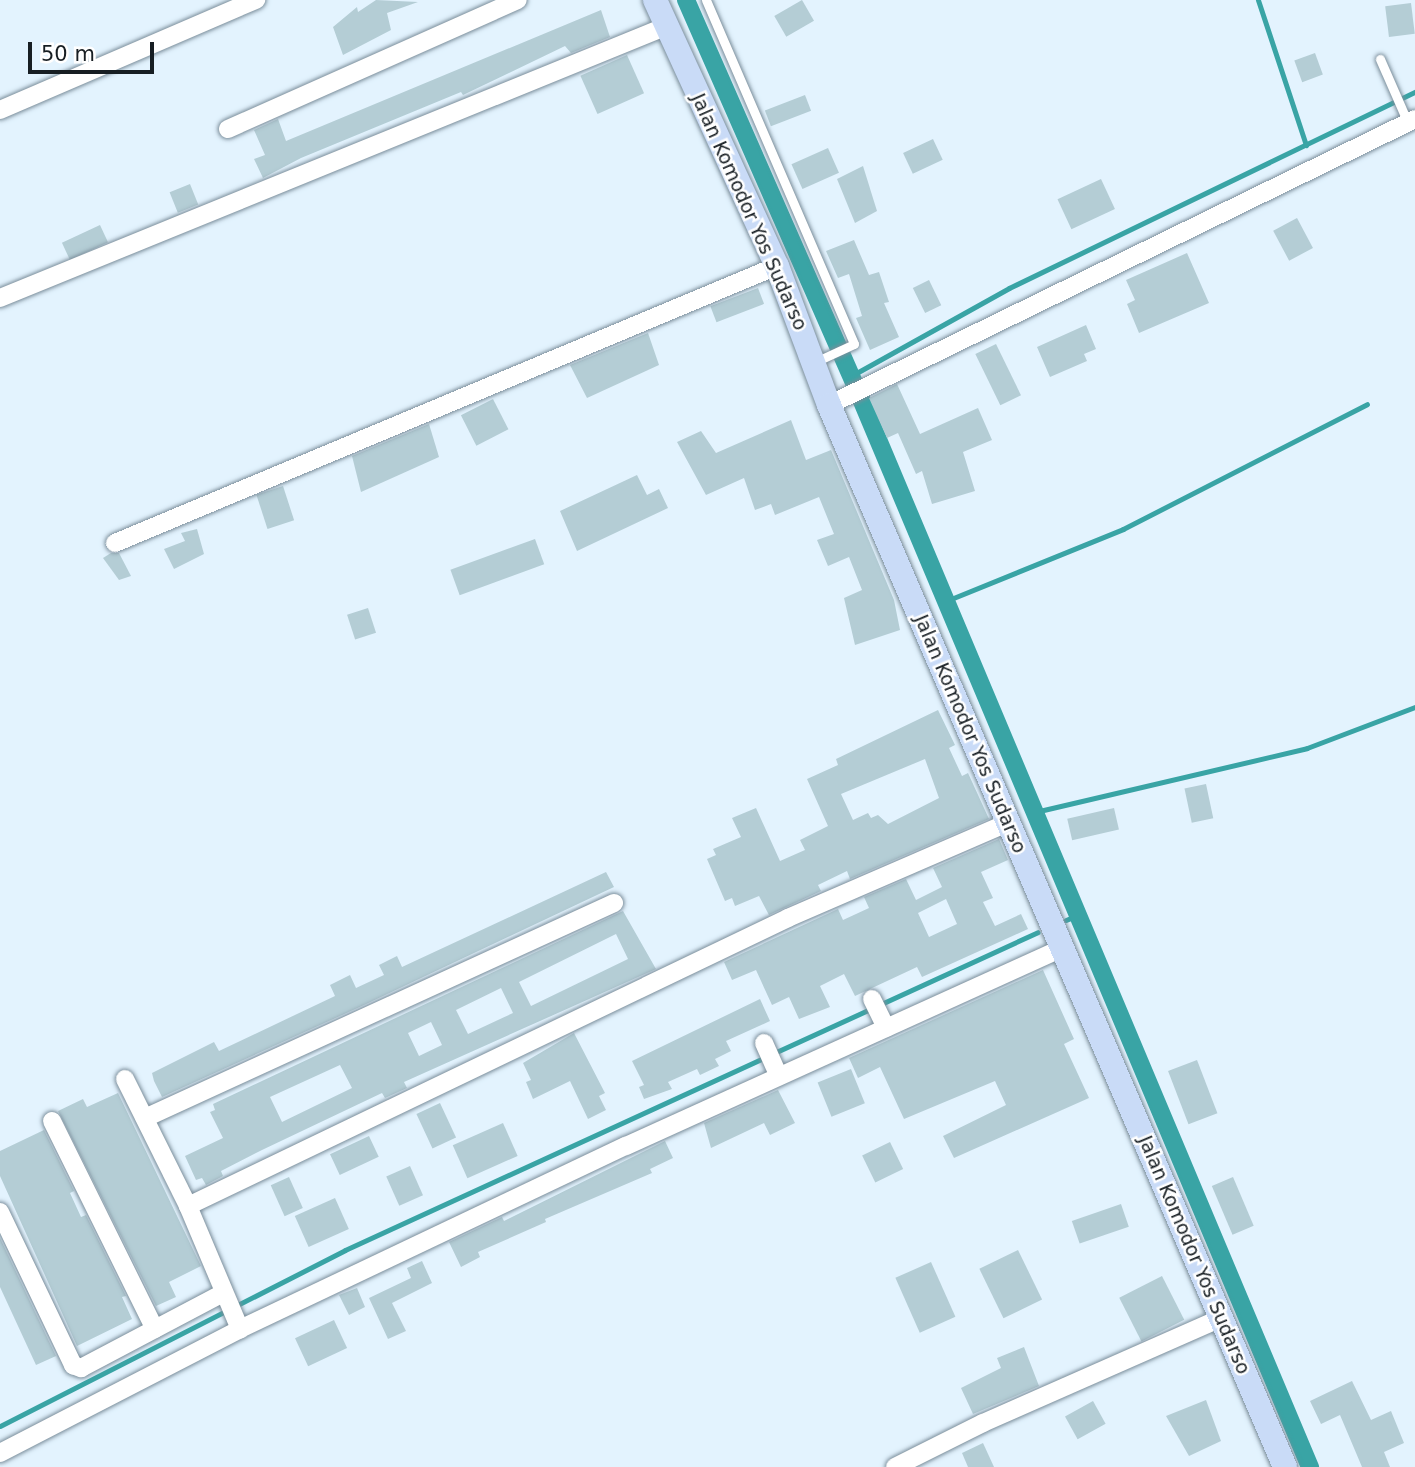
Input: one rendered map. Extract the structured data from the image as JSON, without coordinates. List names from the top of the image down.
{
  "streets": {
    "street": ["Jalan Komodor Yos Sudarso"]
  },
  "scale_bar": "50 m"
}
